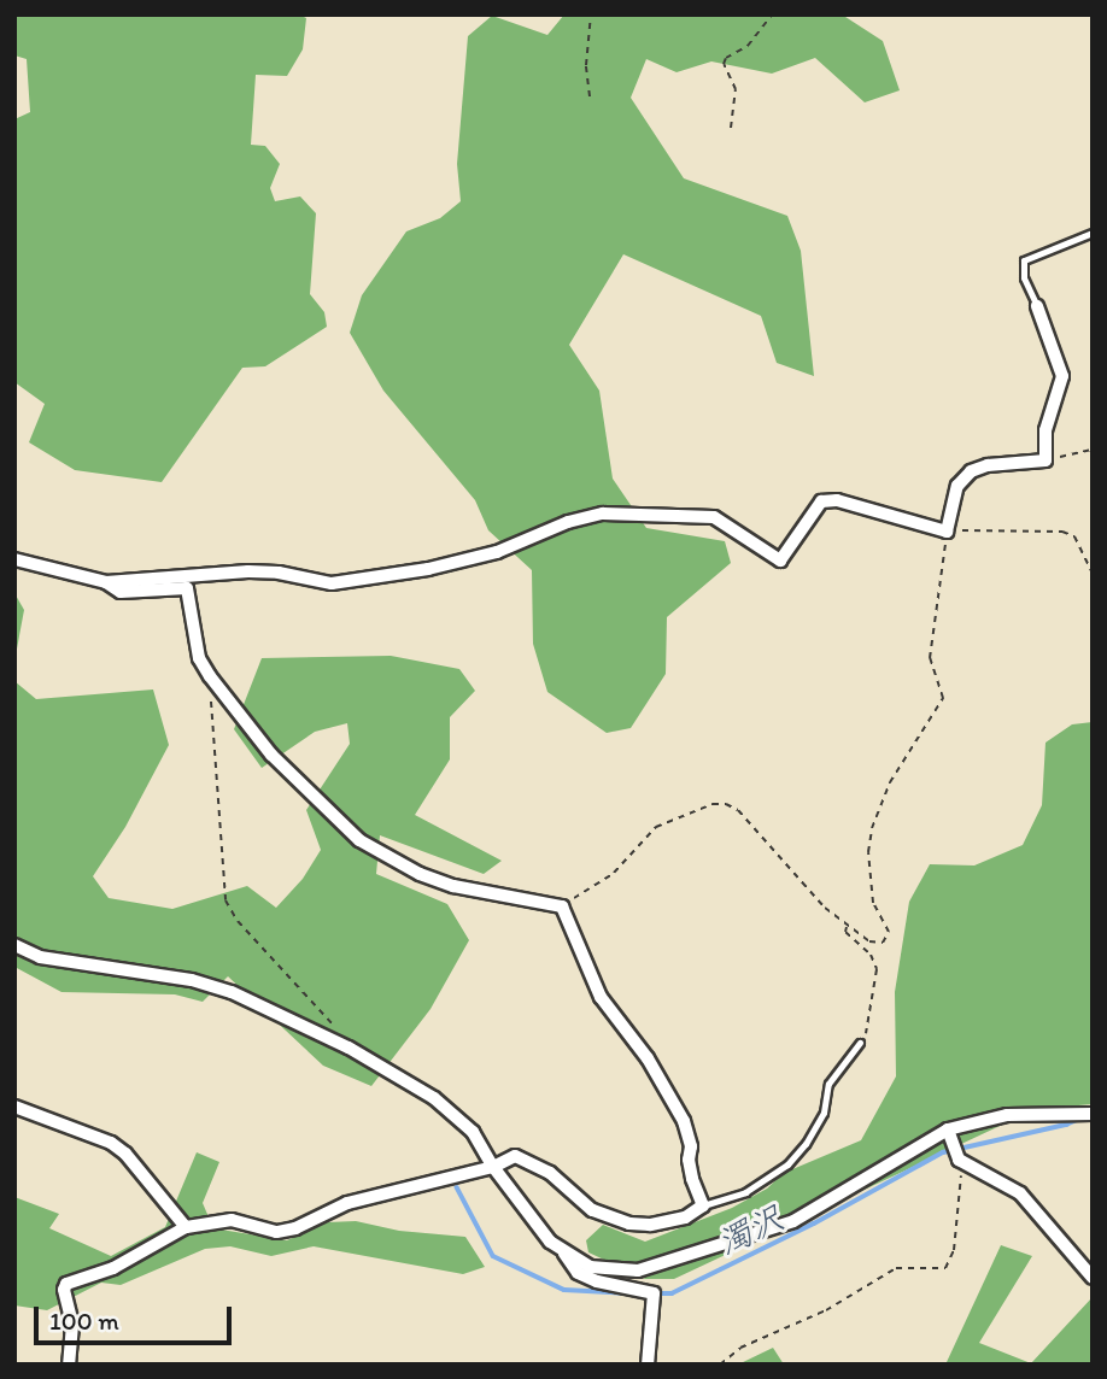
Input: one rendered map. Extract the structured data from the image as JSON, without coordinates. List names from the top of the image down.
{
  "water": ["濁沢"],
  "scale_bar": "100 m"
}
